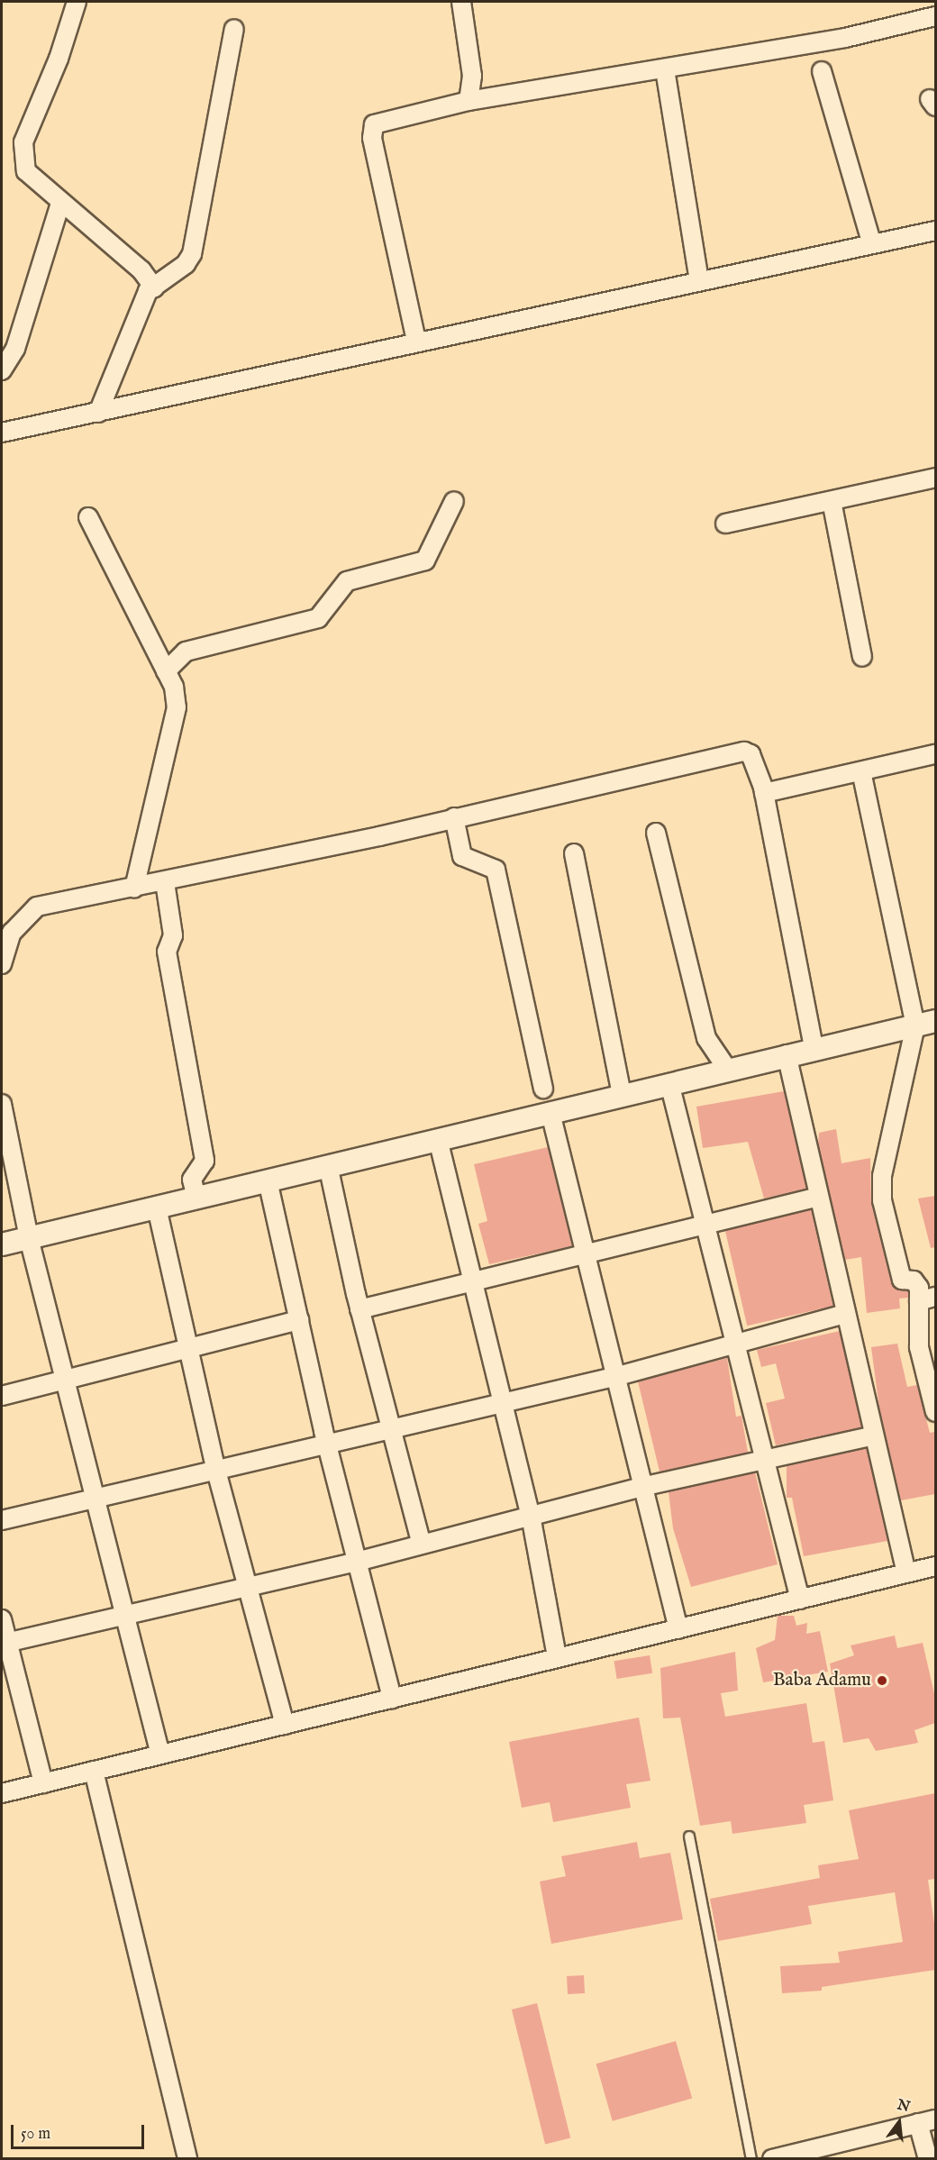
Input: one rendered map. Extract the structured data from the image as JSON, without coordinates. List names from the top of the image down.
{
  "places": ["Baba Adamu"],
  "scale_bar": "50 m",
  "north": "top"
}
